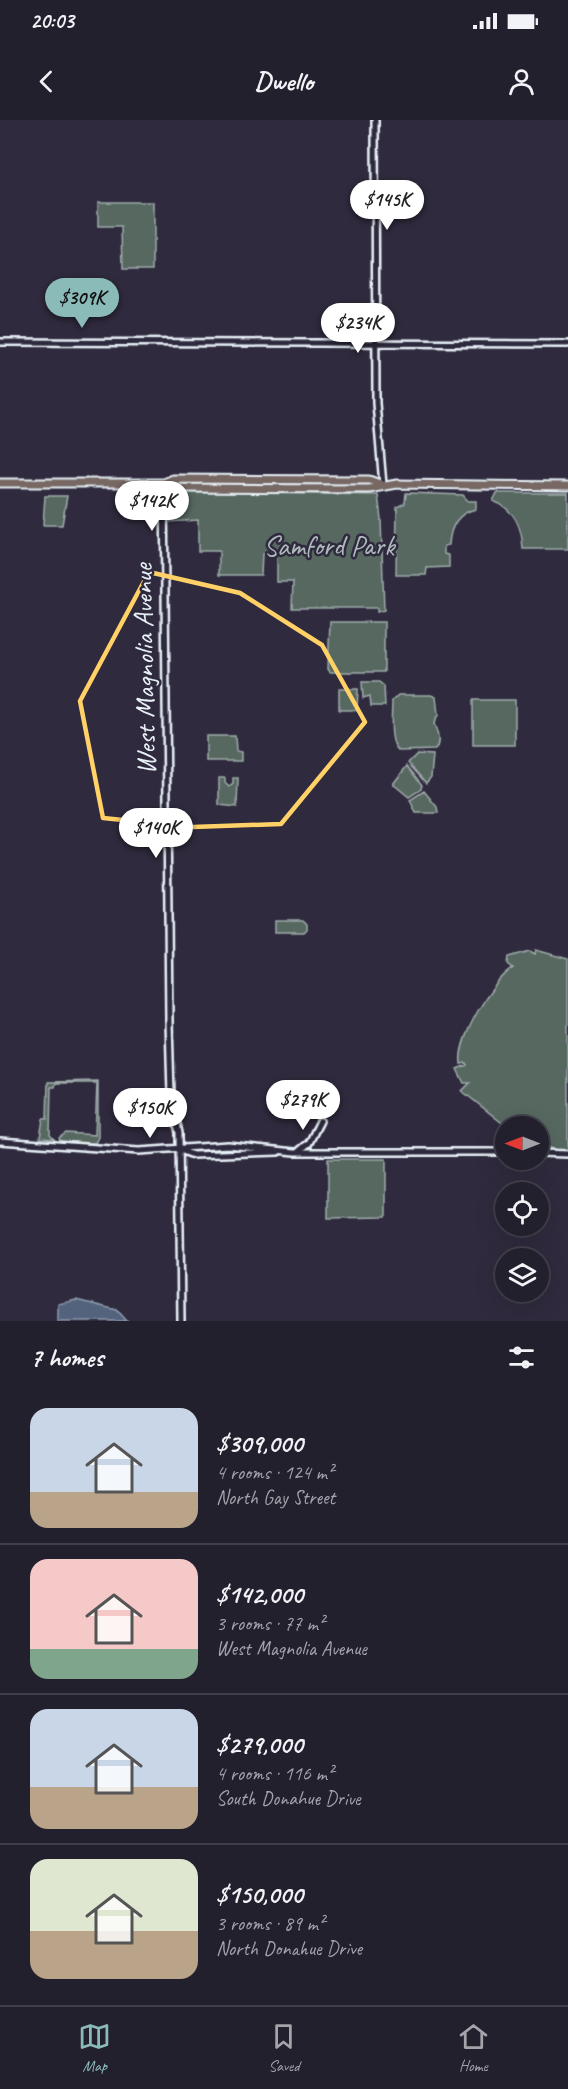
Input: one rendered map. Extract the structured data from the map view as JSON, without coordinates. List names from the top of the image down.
{
  "streets": {
    "street": ["West Magnolia Avenue"]
  },
  "parks": ["Samford Park"],
  "north": "left",
  "page": {
    "status": "20:03",
    "header": "Dwello",
    "price": [
      "$145K",
      "$309K",
      "$234K",
      "$142K",
      "$140K",
      "$279K",
      "$150K"
    ],
    "heading": "7 homes",
    "list": [
      {
        "name": "$309,000",
        "note": "4 rooms · 124 m² · North Gay Street"
      },
      {
        "name": "$142,000",
        "note": "3 rooms · 77 m² · West Magnolia Avenue"
      },
      {
        "name": "$279,000",
        "note": "4 rooms · 116 m² · South Donahue Drive"
      },
      {
        "name": "$150,000",
        "note": "3 rooms · 89 m² · North Donahue Drive"
      }
    ],
    "tabs": ["Map", "Saved", "Home"]
  }
}
